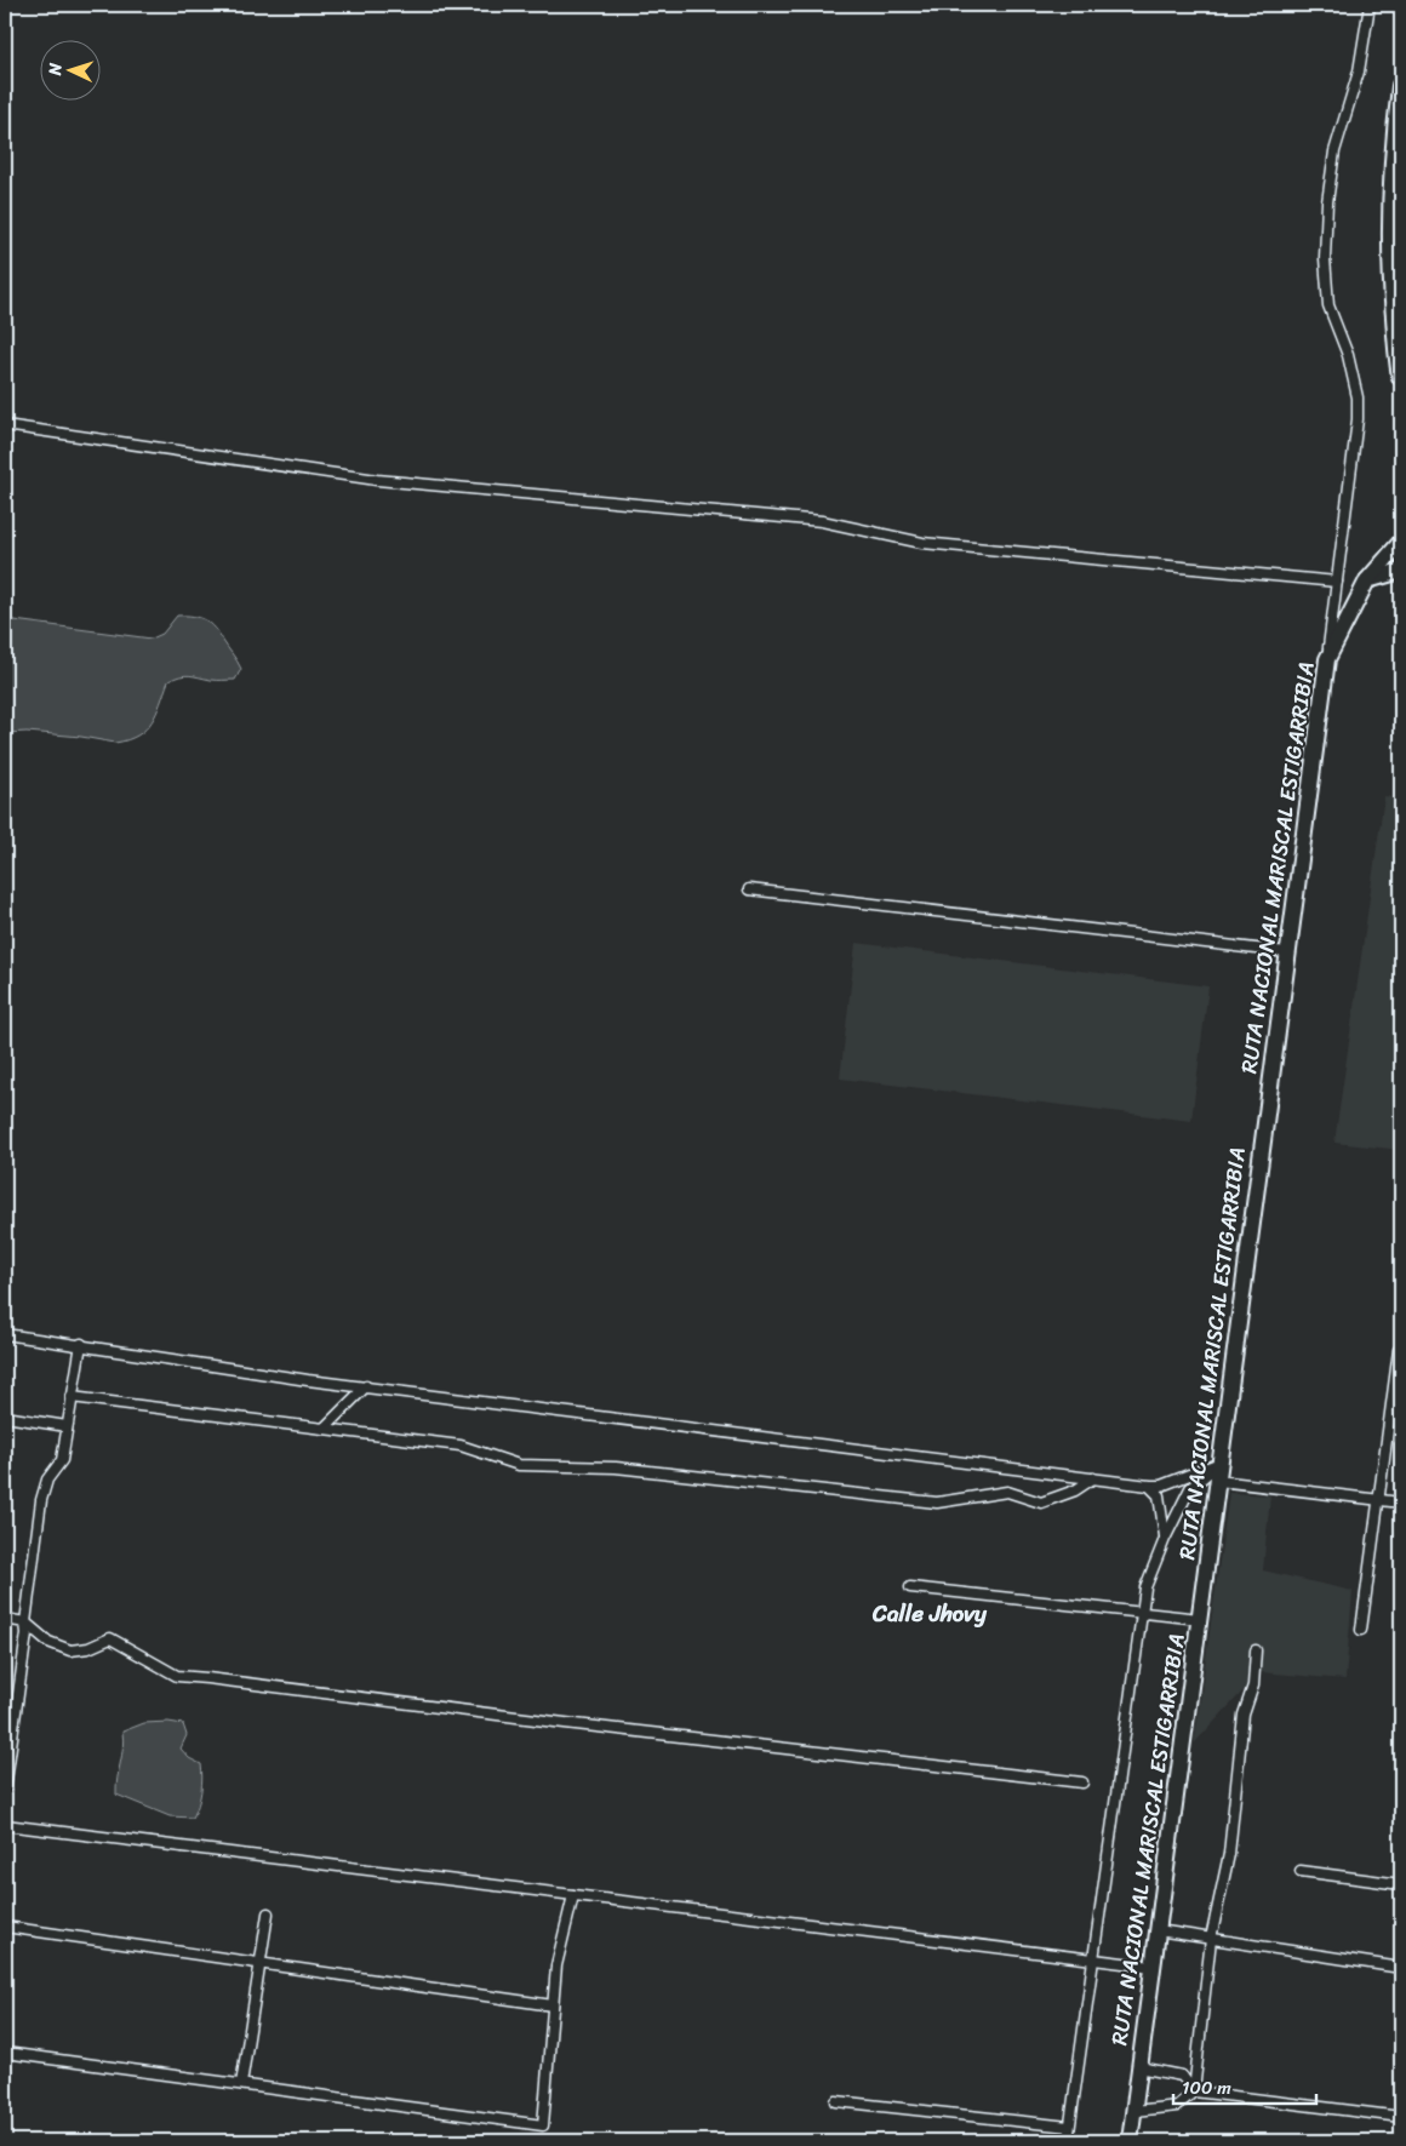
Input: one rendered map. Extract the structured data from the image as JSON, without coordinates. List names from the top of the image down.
{
  "streets": {
    "main road": ["RUTA NACIONAL MARISCAL ESTIGARRIBIA"]
  },
  "districts": ["Calle Jhovy"],
  "scale_bar": "100 m",
  "north": "left"
}
